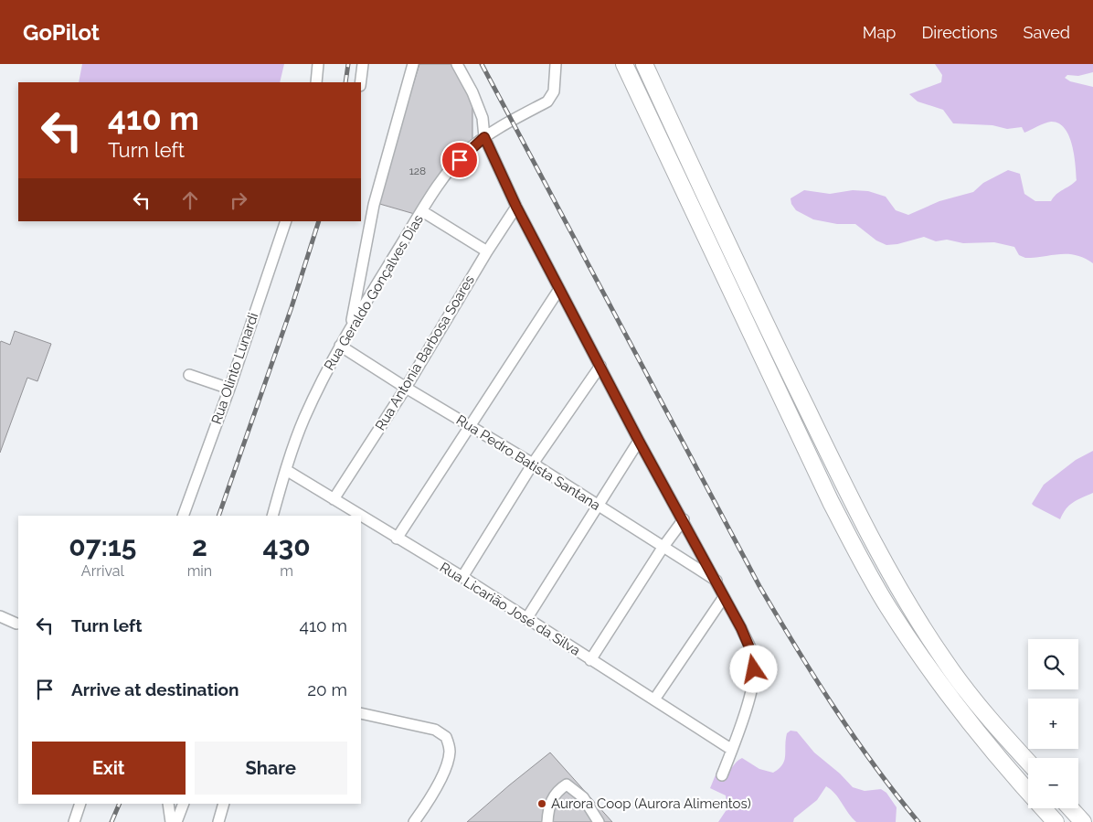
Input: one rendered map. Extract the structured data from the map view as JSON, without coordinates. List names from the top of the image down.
{
  "streets": {
    "street": [
      "Rua Geraldo Gonçalves Dias",
      "Rua Antonia Barbosa Soares",
      "Rua Olinto Lunardi",
      "Rua Pedro Batista Santana",
      "Rua Licarião José da Silva"
    ]
  },
  "crossings": [
    ["Rua Geraldo Gonçalves Dias", "Rua Pedro Batista Santana"],
    ["Rua Geraldo Gonçalves Dias", "Rua Licarião José da Silva"],
    ["Rua Antonia Barbosa Soares", "Rua Pedro Batista Santana"],
    ["Rua Antonia Barbosa Soares", "Rua Licarião José da Silva"]
  ],
  "places": ["Aurora Coop (Aurora Alimentos)"],
  "house_numbers": ["128"],
  "page": {
    "header": "GoPilot",
    "nav": ["Map", "Directions", "Saved"],
    "turn": ["410 m", "Turn left"],
    "eta": [
      "07:15",
      "Arrival",
      "2",
      "min",
      "430",
      "m"
    ],
    "list": [
      {
        "name": "Turn left",
        "value": "410 m"
      },
      {
        "name": "Arrive at destination",
        "value": "20 m"
      }
    ],
    "map_buttons": ["+", "−"],
    "buttons": ["Exit", "Share"]
  }
}
